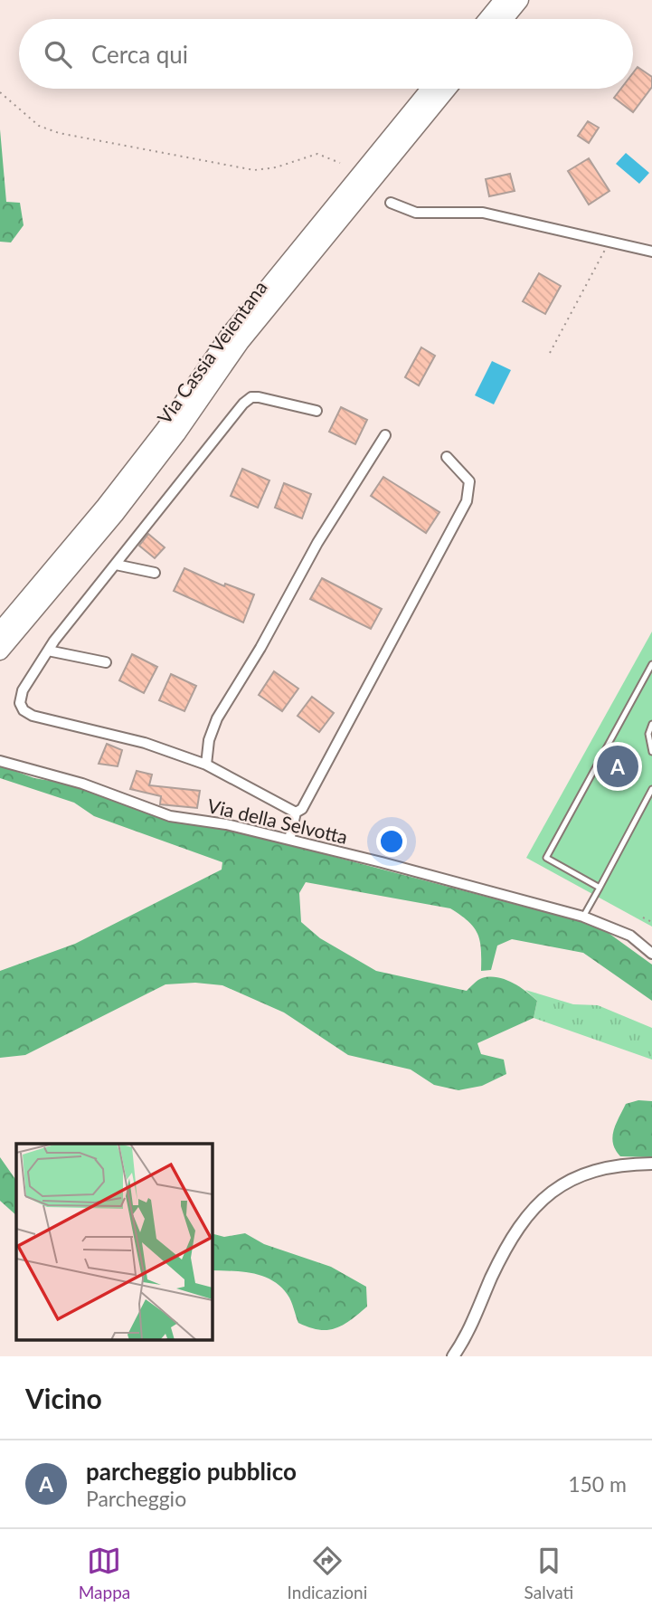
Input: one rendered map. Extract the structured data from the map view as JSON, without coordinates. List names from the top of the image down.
{
  "streets": {
    "highway": ["Via Cassia Veientana"],
    "street": ["Via della Selvotta"]
  },
  "page": {
    "search": "Cerca qui",
    "pins": "A",
    "heading": "Vicino",
    "list": [
      {
        "mark": "A",
        "name": "parcheggio pubblico",
        "note": "Parcheggio",
        "value": "150 m"
      }
    ],
    "nav": ["Mappa", "Indicazioni", "Salvati"]
  }
}
